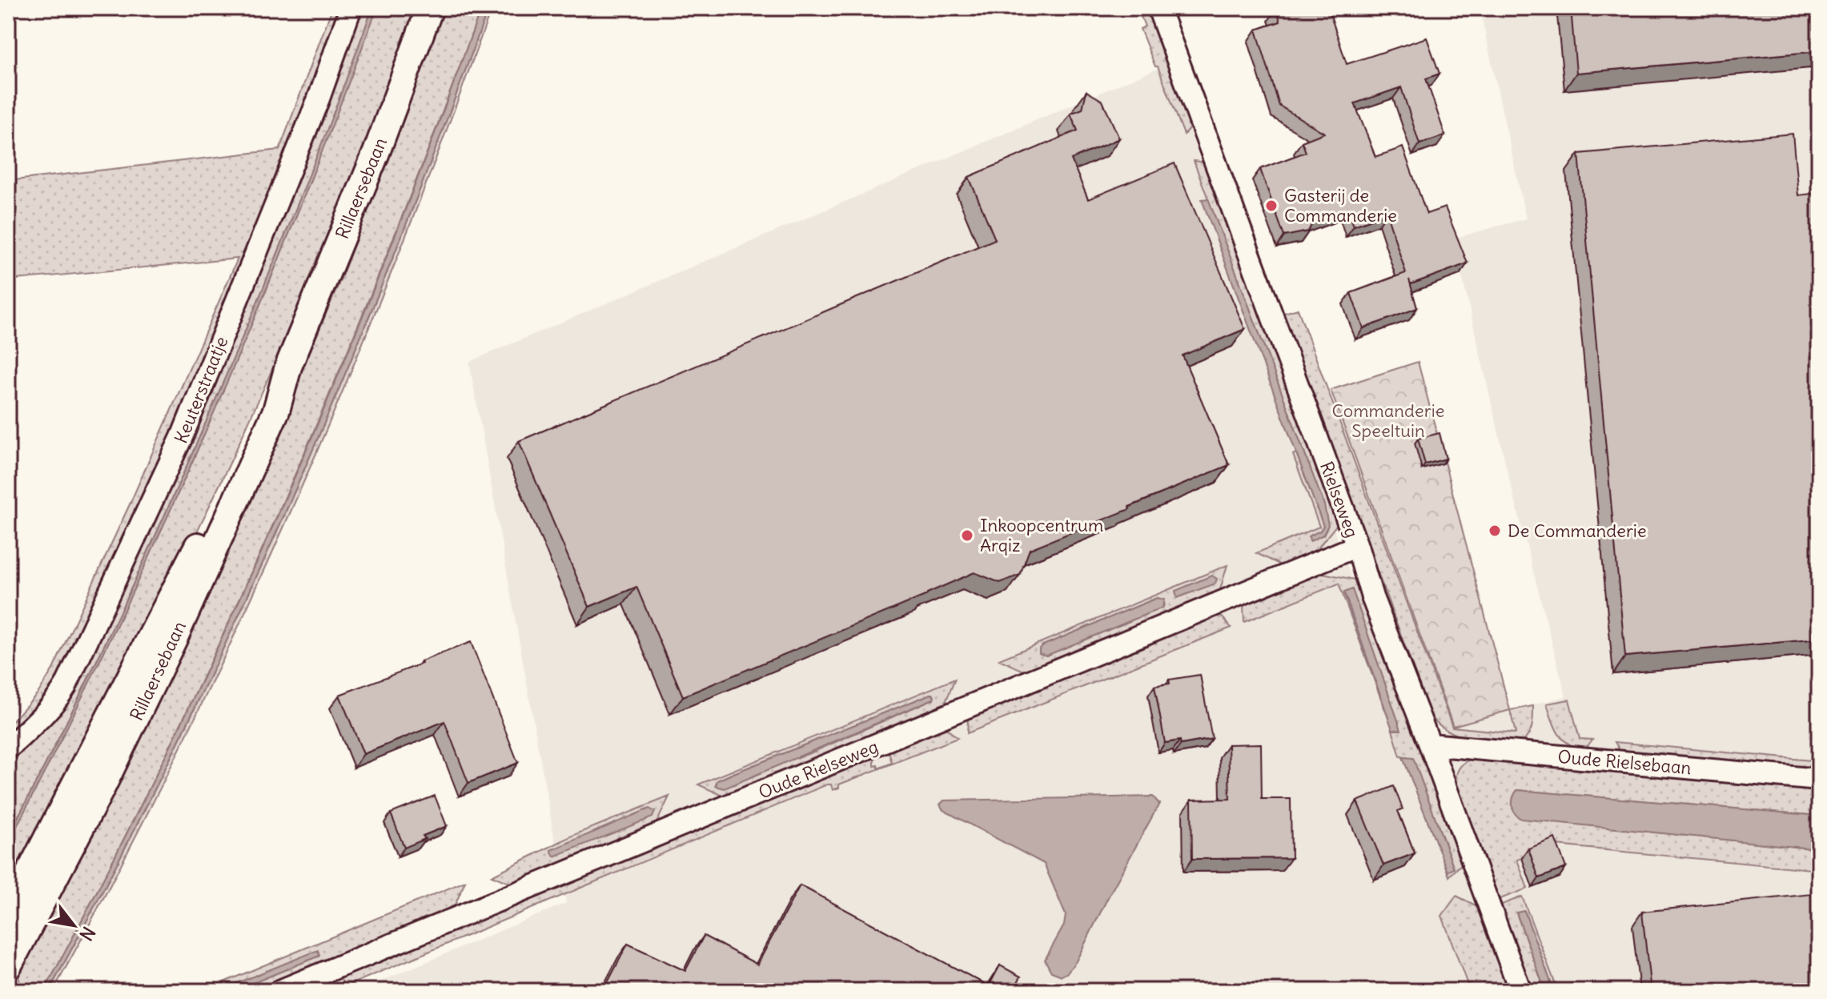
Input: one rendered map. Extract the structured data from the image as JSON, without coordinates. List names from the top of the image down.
{
  "streets": {
    "street": [
      "Rillaersebaan",
      "Keuterstraatje",
      "Rielseweg",
      "Oude Rielsebaan",
      "Oude Rielseweg"
    ]
  },
  "crossings": [
    ["Rielseweg", "Oude Rielsebaan"],
    ["Rielseweg", "Oude Rielseweg"]
  ],
  "parks": ["Commanderie Speeltuin"],
  "places": ["Gasterij de Commanderie", "De Commanderie", "Inkoopcentrum Arqiz"],
  "north": "bottom right"
}
